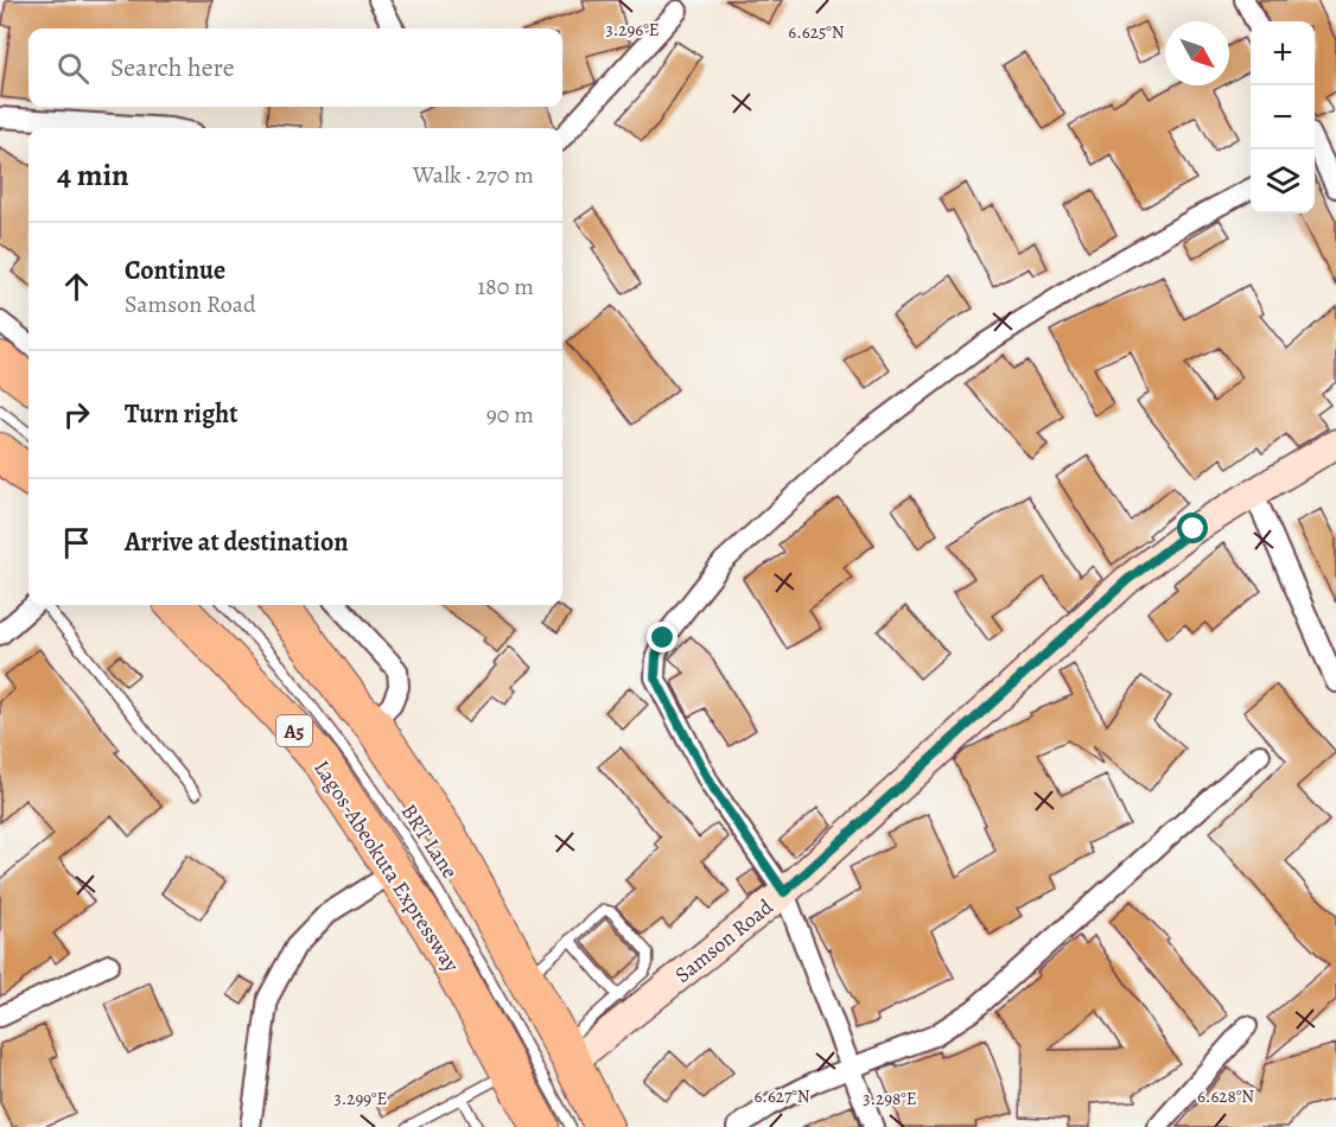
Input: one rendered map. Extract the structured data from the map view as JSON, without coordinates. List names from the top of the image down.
{
  "streets": {
    "highway": ["A5", "Lagos-Abeokuta Expressway"],
    "street": ["Samson Road"],
    "lane": ["BRT Lane"]
  },
  "crossings": [
    ["BRT Lane", "Lagos-Abeokuta Expressway"],
    ["Lagos-Abeokuta Expressway", "Samson Road"]
  ],
  "north": "bottom right",
  "page": {
    "map_buttons": ["+", "−"],
    "search": "Search here",
    "heading": ["4 min", "Walk · 270 m"],
    "list": [
      ["Continue", "Samson Road", "180 m"],
      ["Turn right", "90 m"],
      "Arrive at destination"
    ]
  },
  "coordinates": [
    "3.296°E",
    "6.625°N",
    "6.627°N",
    "6.628°N",
    "3.299°E",
    "3.298°E"
  ]
}
